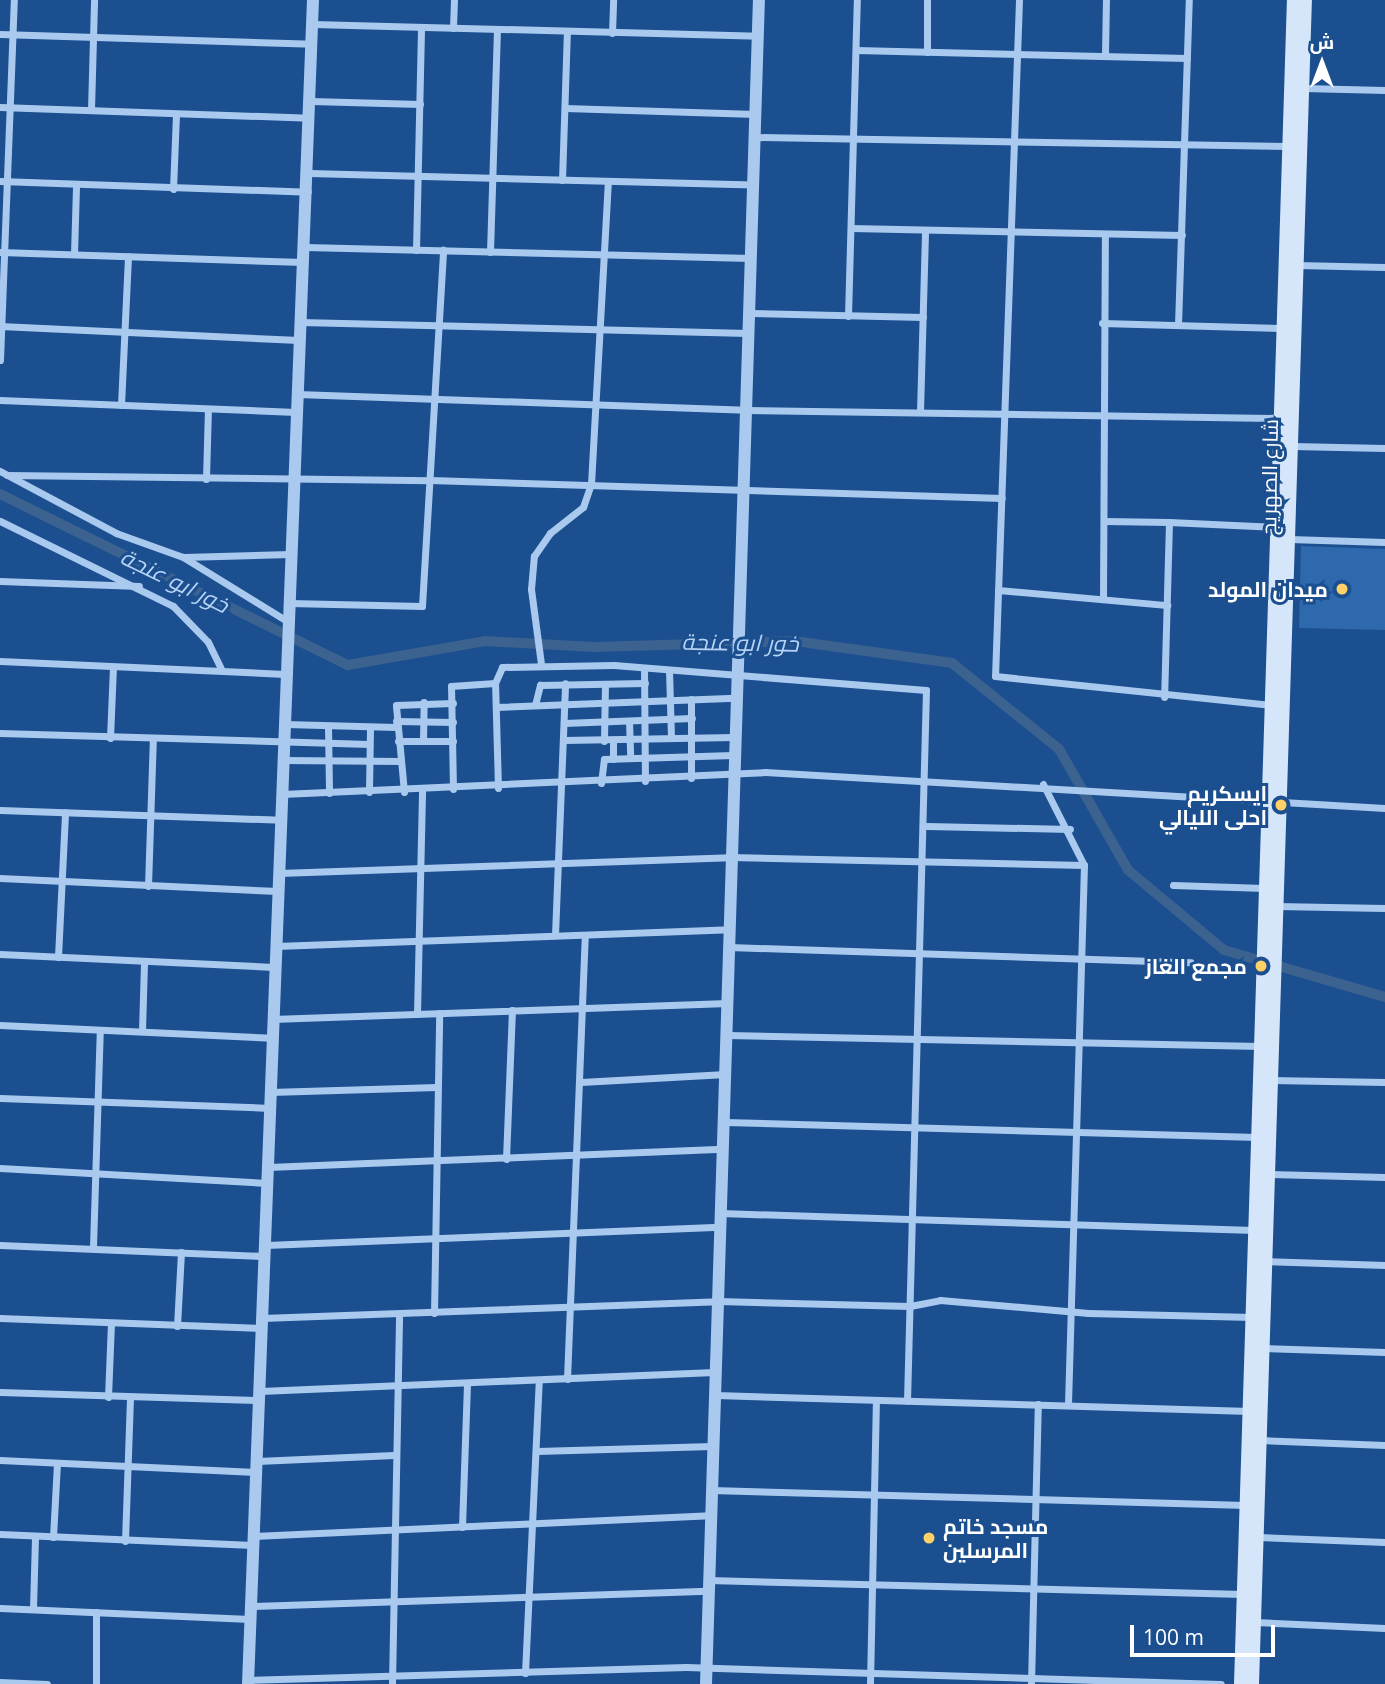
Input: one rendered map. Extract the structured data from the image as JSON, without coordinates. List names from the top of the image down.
{
  "streets": {
    "main road": ["شارع الصهريج"]
  },
  "water": ["خور ابو عنجة"],
  "places": [
    "ميدان المولد",
    "ايسكريم احلى الليالي",
    "مجمع الغاز",
    "مسجد خاتم المرسلين"
  ],
  "scale_bar": "100 m",
  "north": "top"
}
